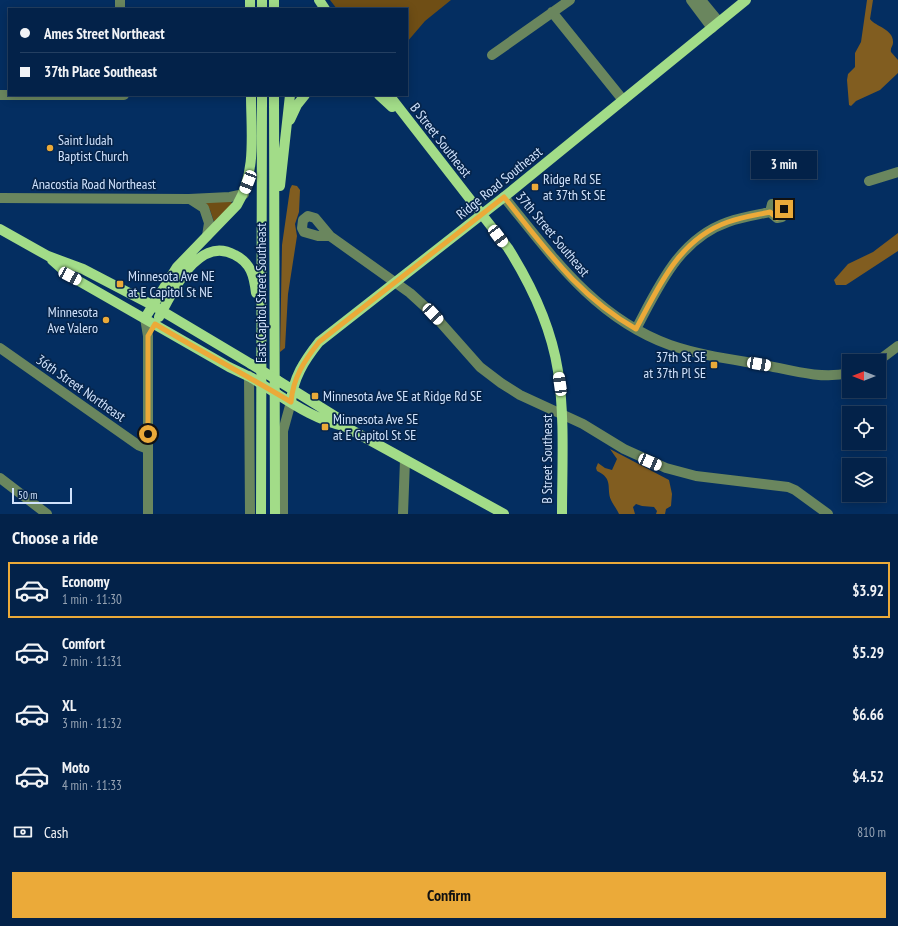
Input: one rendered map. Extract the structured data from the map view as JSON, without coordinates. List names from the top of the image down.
{
  "streets": {
    "main road": ["B Street Southeast", "Ridge Road Southeast", "East Capitol Street Southeast"],
    "street": ["Anacostia Road Northeast", "37th Street Southeast", "36th Street Northeast"]
  },
  "crossings": [
    ["B Street Southeast", "Ridge Road Southeast"],
    ["Ridge Road Southeast", "37th Street Southeast"]
  ],
  "places": {
    "other": ["Saint Judah Baptist Church", "Minnesota Ave Valero"],
    "transit": [
      "Ridge Rd SE at 37th St SE",
      "Minnesota Ave NE at E Capitol St NE",
      "37th St SE at 37th Pl SE",
      "Minnesota Ave SE at Ridge Rd SE",
      "Minnesota Ave SE at E Capitol St SE"
    ]
  },
  "scale_bar": "50 m",
  "north": "left",
  "page": {
    "banner": ["Ames Street Northeast", "37th Place Southeast"],
    "bubble": "3 min",
    "scale": "50 m",
    "heading": "Choose a ride",
    "list": [
      {
        "name": "Economy",
        "note": "1 min · 11:30",
        "value": "$3.92"
      },
      {
        "name": "Comfort",
        "note": "2 min · 11:31",
        "value": "$5.29"
      },
      {
        "name": "XL",
        "note": "3 min · 11:32",
        "value": "$6.66"
      },
      {
        "name": "Moto",
        "note": "4 min · 11:33",
        "value": "$4.52"
      }
    ],
    "pay": ["Cash", "810 m"],
    "buttons": "Confirm"
  }
}
